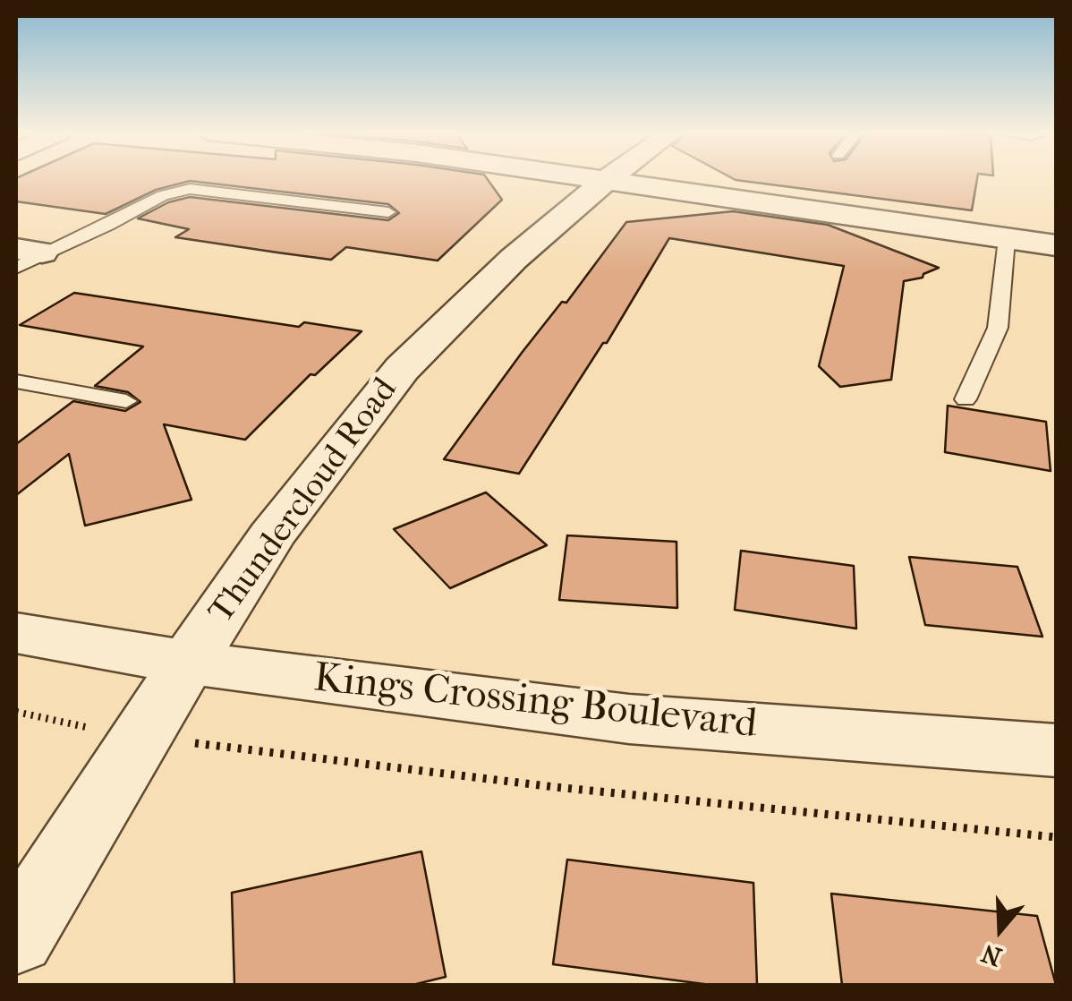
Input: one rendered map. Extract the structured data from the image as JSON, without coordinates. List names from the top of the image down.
{
  "streets": {
    "street": ["Thundercloud Road", "Kings Crossing Boulevard"]
  },
  "crossings": [
    ["Thundercloud Road", "Kings Crossing Boulevard"]
  ],
  "north": "bottom"
}
